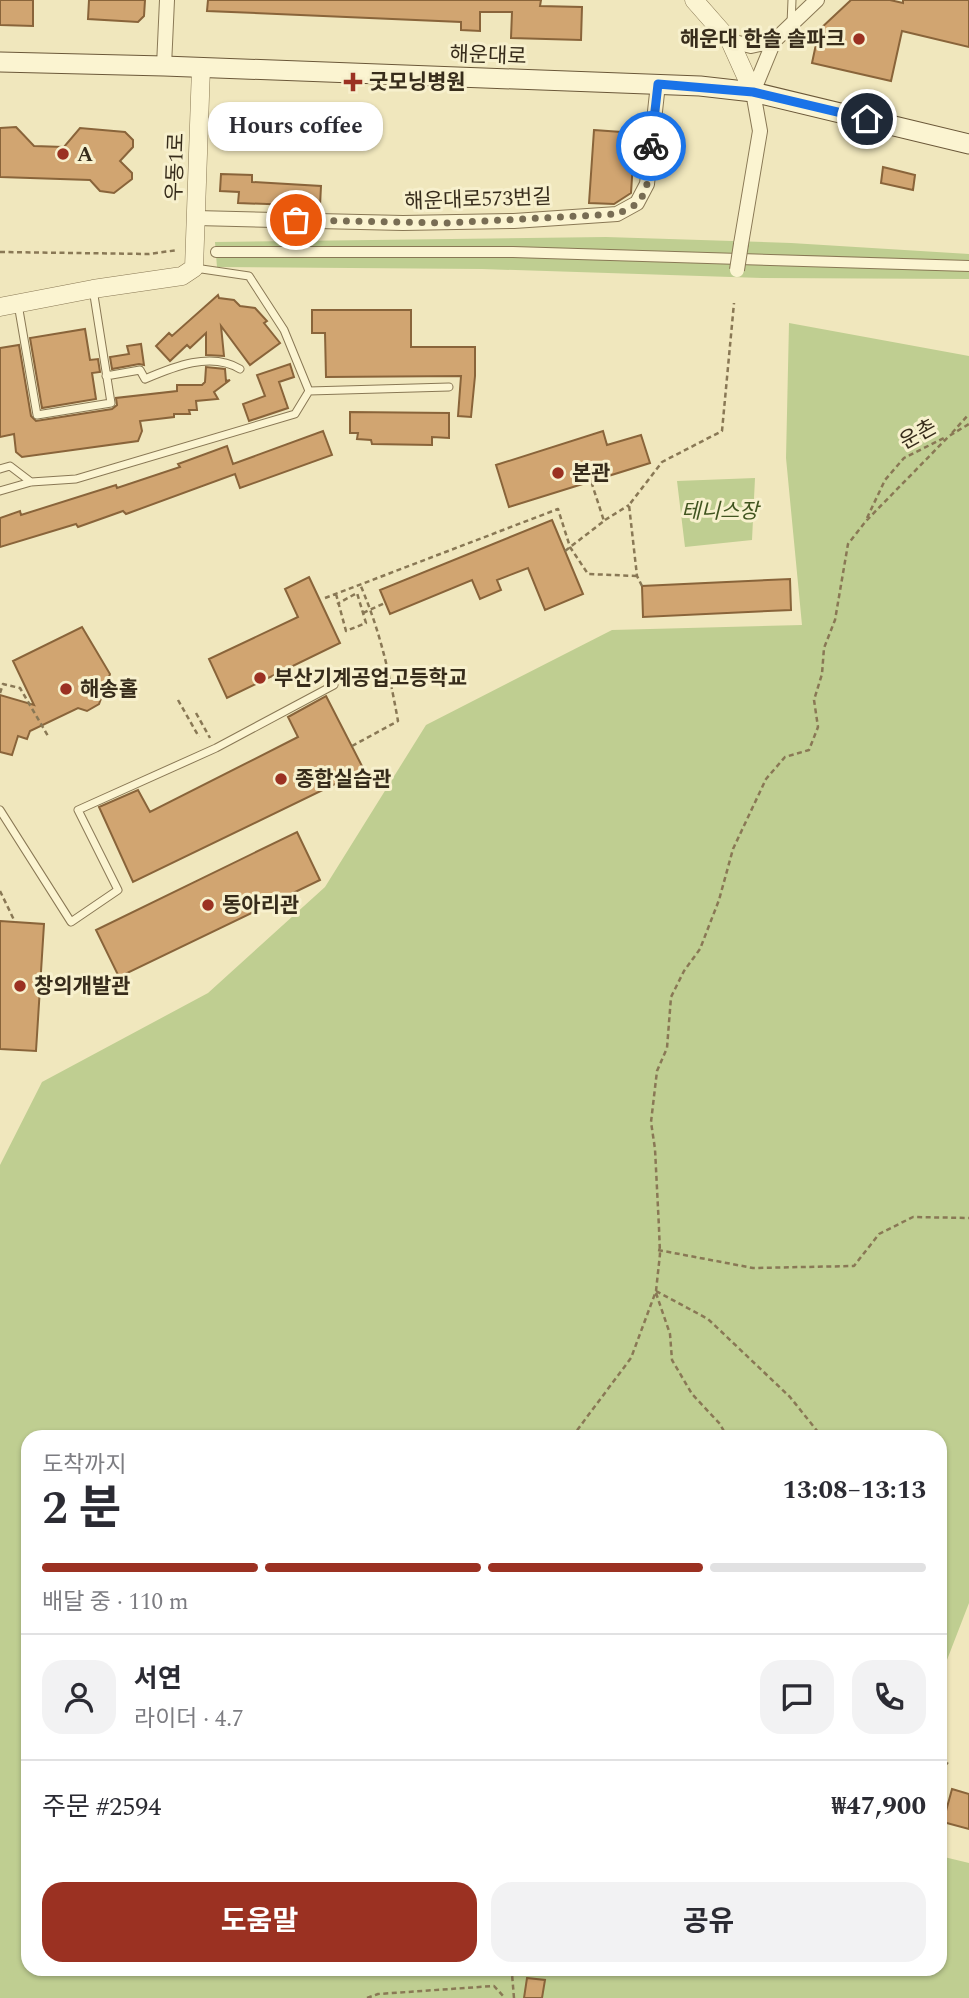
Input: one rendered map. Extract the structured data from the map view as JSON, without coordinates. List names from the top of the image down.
{
  "streets": {
    "main road": ["해운대로"],
    "street": ["우동1로", "해운대로573번길"],
    "path": ["운촌"]
  },
  "crossings": [
    ["해운대로", "우동1로"],
    ["해운대로", "해운대로573번길"],
    ["우동1로", "해운대로573번길"]
  ],
  "parks": ["테니스장"],
  "places": {
    "other": [
      "해운대 한솔 솔파크",
      "A",
      "Hours coffee",
      "본관",
      "부산기계공업고등학교",
      "해송홀",
      "종합실습관",
      "동아리관",
      "창의개발관"
    ],
    "health": ["굿모닝병원"]
  },
  "page": {
    "bubble": "Hours coffee",
    "heading": ["2 분", "도착까지", "13:08–13:13"],
    "panel": [
      "서연",
      "라이더 · 4.7",
      "주문 #2594",
      "₩47,900"
    ],
    "bar": "배달 중 · 110 m",
    "buttons": ["도움말", "공유"]
  }
}
